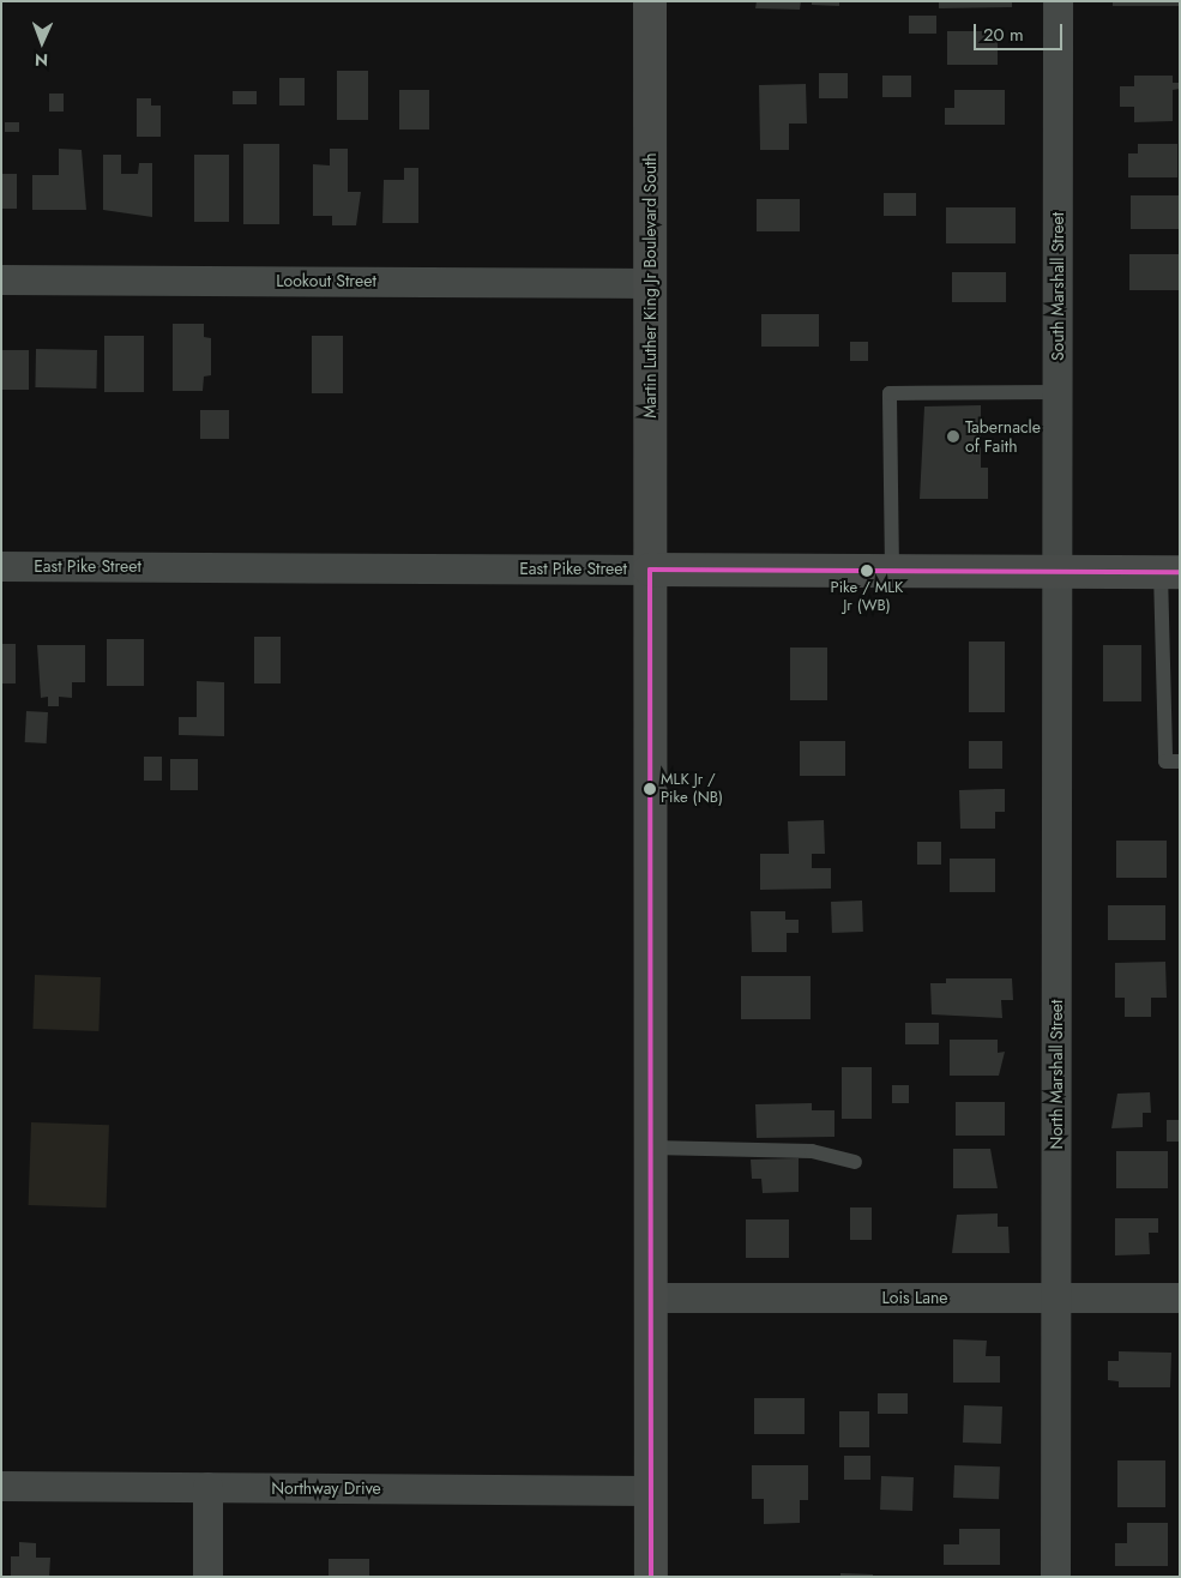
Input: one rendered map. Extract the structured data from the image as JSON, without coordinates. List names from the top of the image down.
{
  "streets": {
    "main road": ["Martin Luther King Jr Boulevard South", "East Pike Street"],
    "street": [
      "Lookout Street",
      "South Marshall Street",
      "North Marshall Street",
      "Lois Lane",
      "Northway Drive"
    ]
  },
  "crossings": [
    ["Lookout Street", "Martin Luther King Jr Boulevard South"],
    ["Martin Luther King Jr Boulevard South", "East Pike Street"],
    ["Martin Luther King Jr Boulevard South", "Lois Lane"],
    ["Martin Luther King Jr Boulevard South", "Northway Drive"],
    ["South Marshall Street", "East Pike Street"],
    ["South Marshall Street", "North Marshall Street"],
    ["East Pike Street", "North Marshall Street"],
    ["North Marshall Street", "Lois Lane"]
  ],
  "places": ["Tabernacle of Faith", "Pike / MLK Jr (WB)", "MLK Jr / Pike (NB)"],
  "scale_bar": "20 m",
  "north": "bottom"
}
